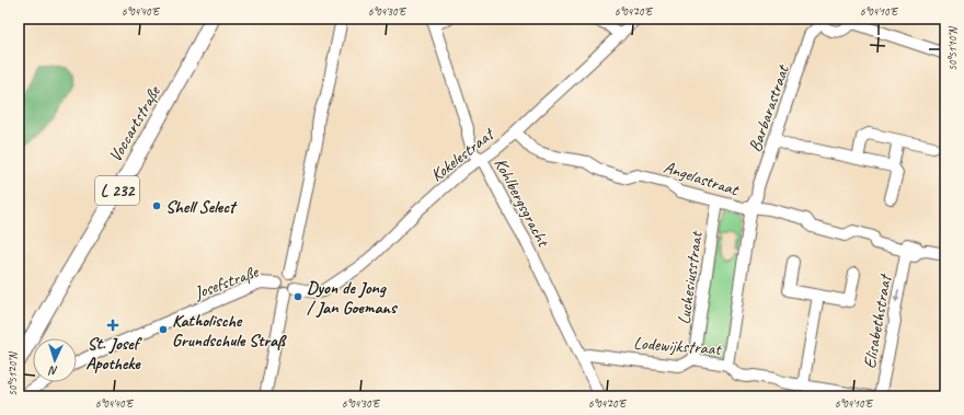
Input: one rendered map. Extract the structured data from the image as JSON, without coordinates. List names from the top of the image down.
{
  "streets": {
    "main road": ["Voccartstraße", "L 232"],
    "street": [
      "Barbarastraat",
      "Kokelestraat",
      "Angelastraat",
      "Kohlbergsgracht",
      "Luchesiusstraat",
      "Josefstraße",
      "Elisabethstraat",
      "Lodewijkstraat"
    ]
  },
  "crossings": [
    ["Barbarastraat", "Angelastraat"],
    ["Kokelestraat", "Angelastraat"],
    ["Kokelestraat", "Kohlbergsgracht"],
    ["Kokelestraat", "Josefstraße"],
    ["Angelastraat", "Luchesiusstraat"],
    ["Angelastraat", "Elisabethstraat"],
    ["Kohlbergsgracht", "Lodewijkstraat"],
    ["Luchesiusstraat", "Lodewijkstraat"]
  ],
  "places": {
    "other": ["Shell Select", "Dyon de Jong / Jan Goemans", "Katholische Grundschule Straß"],
    "health": ["St. Josef Apotheke"]
  },
  "north": "bottom",
  "coordinates": [
    "6°04'40\"E",
    "6°04'30\"E",
    "6°04'20\"E",
    "6°04'10\"E",
    "50°51'10\"N",
    "50°51'20\"N"
  ]
}
